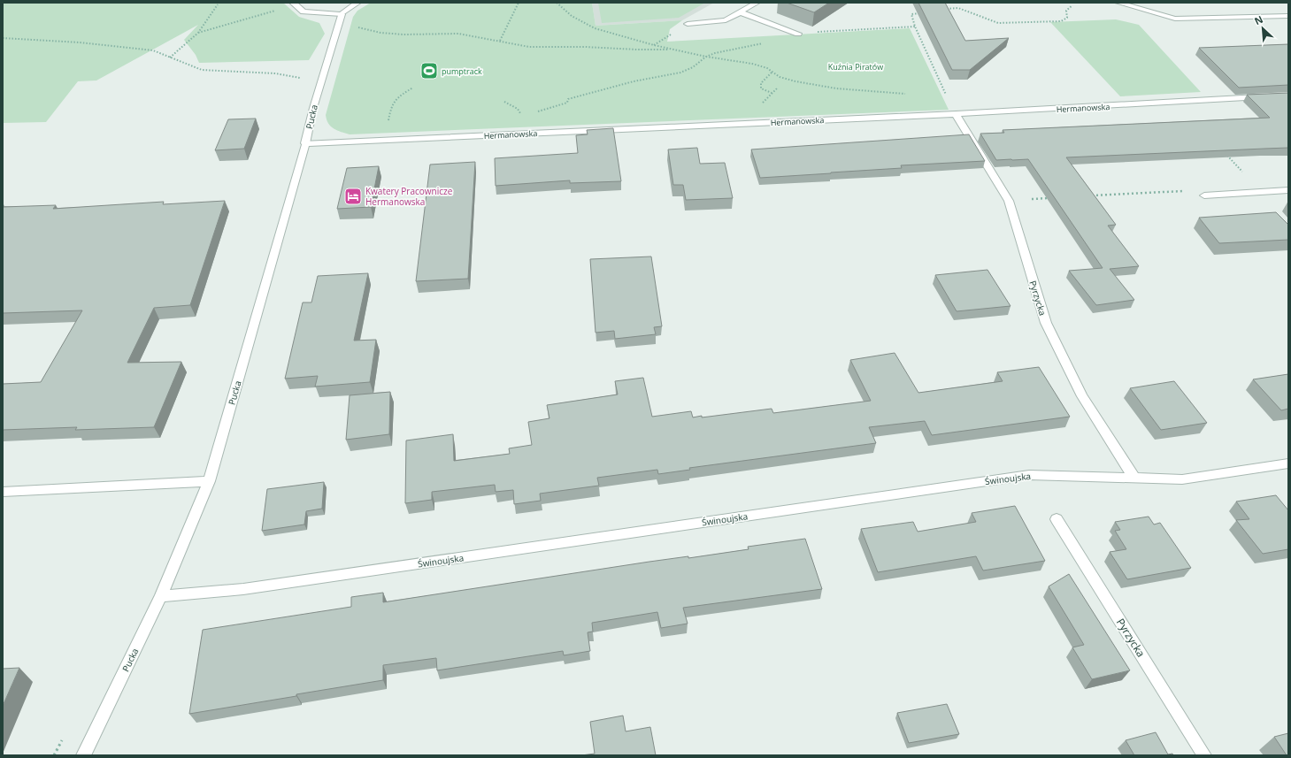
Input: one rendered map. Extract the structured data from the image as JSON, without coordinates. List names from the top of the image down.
{
  "streets": {
    "street": [
      "Hermanowska",
      "Pucka",
      "Pyrzycka",
      "Świnoujska"
    ]
  },
  "crossings": [
    ["Hermanowska", "Pucka"],
    ["Hermanowska", "Pyrzycka"],
    ["Pucka", "Świnoujska"],
    ["Pyrzycka", "Świnoujska"]
  ],
  "parks": ["Kuźnia Piratów"],
  "places": {
    "sports": ["pumptrack"],
    "hotel": ["Kwatery Pracownicze Hermanowska"]
  },
  "north": "top left"
}
